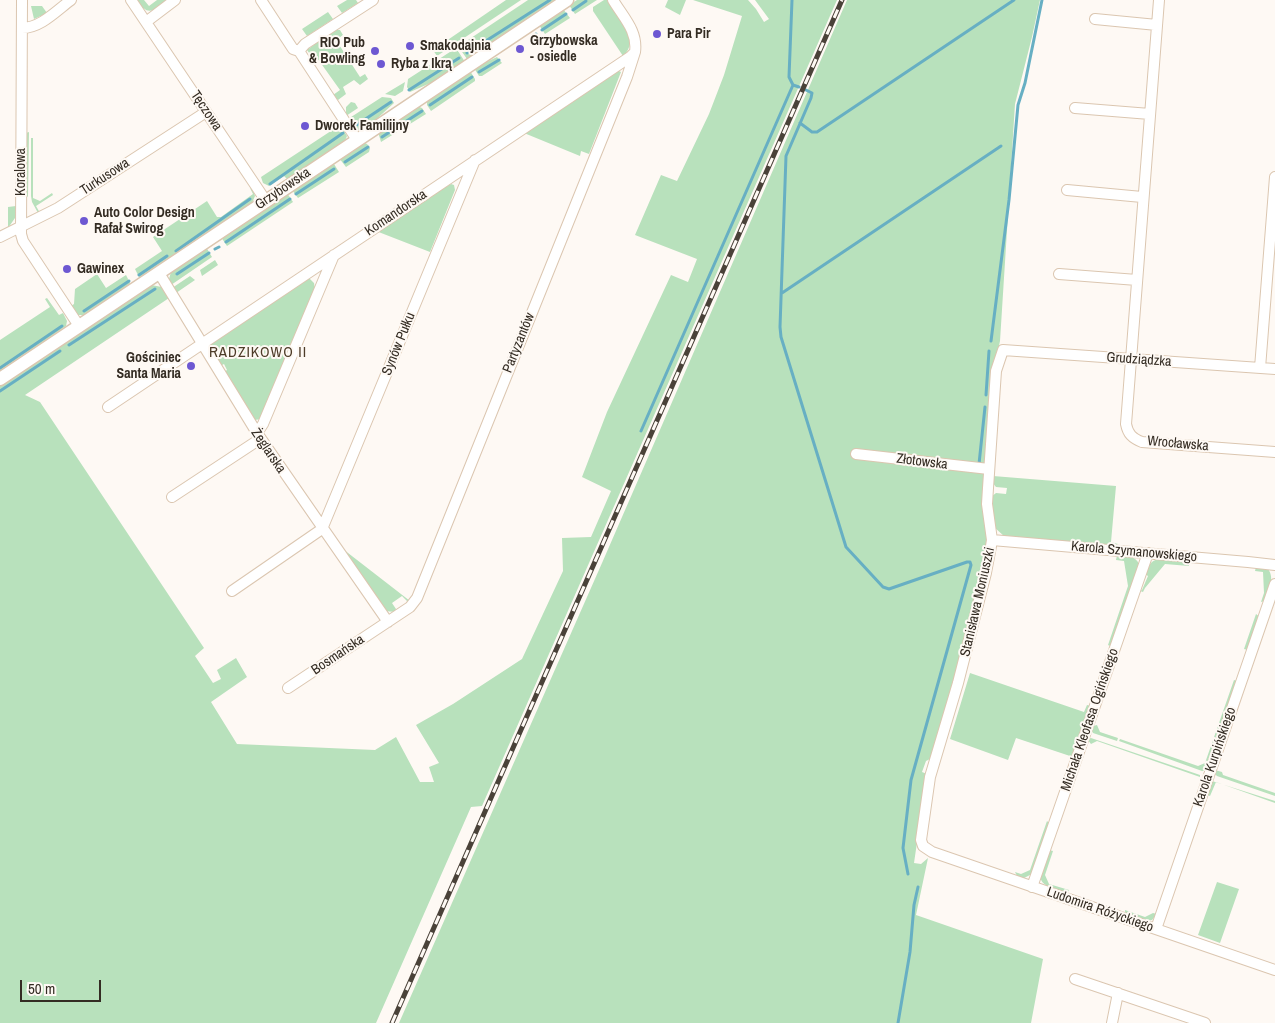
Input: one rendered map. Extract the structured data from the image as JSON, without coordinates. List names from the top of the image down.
{
  "streets": {
    "street": [
      "Tęczowa",
      "Koralowa",
      "Turkusowa",
      "Grzybowska",
      "Komandorska",
      "Partyzantów",
      "Synów Pułku",
      "Grudziądzka",
      "Wrocławska",
      "Żeglarska",
      "Złotowska",
      "Karola Szymanowskiego",
      "Stanisława Moniuszki",
      "Bosmańska",
      "Michała Kleofasa Ogińskiego",
      "Karola Kurpińskiego",
      "Ludomira Różyckiego"
    ]
  },
  "crossings": [
    ["Tęczowa", "Turkusowa"],
    ["Tęczowa", "Grzybowska"],
    ["Koralowa", "Turkusowa"],
    ["Koralowa", "Grzybowska"],
    ["Grzybowska", "Żeglarska"],
    ["Komandorska", "Partyzantów"],
    ["Komandorska", "Synów Pułku"],
    ["Komandorska", "Żeglarska"],
    ["Partyzantów", "Żeglarska"],
    ["Partyzantów", "Bosmańska"],
    ["Synów Pułku", "Żeglarska"],
    ["Grudziądzka", "Wrocławska"],
    ["Grudziądzka", "Stanisława Moniuszki"],
    ["Żeglarska", "Bosmańska"],
    ["Złotowska", "Stanisława Moniuszki"],
    ["Karola Szymanowskiego", "Stanisława Moniuszki"],
    ["Karola Szymanowskiego", "Michała Kleofasa Ogińskiego"],
    ["Stanisława Moniuszki", "Ludomira Różyckiego"],
    ["Michała Kleofasa Ogińskiego", "Ludomira Różyckiego"],
    ["Karola Kurpińskiego", "Ludomira Różyckiego"]
  ],
  "districts": ["RADZIKOWO II"],
  "places": [
    "Para Pir",
    "Smakodajnia",
    "Grzybowska - osiedle",
    "RIO Pub & Bowling",
    "Ryba z Ikrą",
    "Dworek Familijny",
    "Auto Color Design Rafał Swirog",
    "Gawinex",
    "Gościniec Santa Maria"
  ],
  "scale_bar": "50 m"
}
